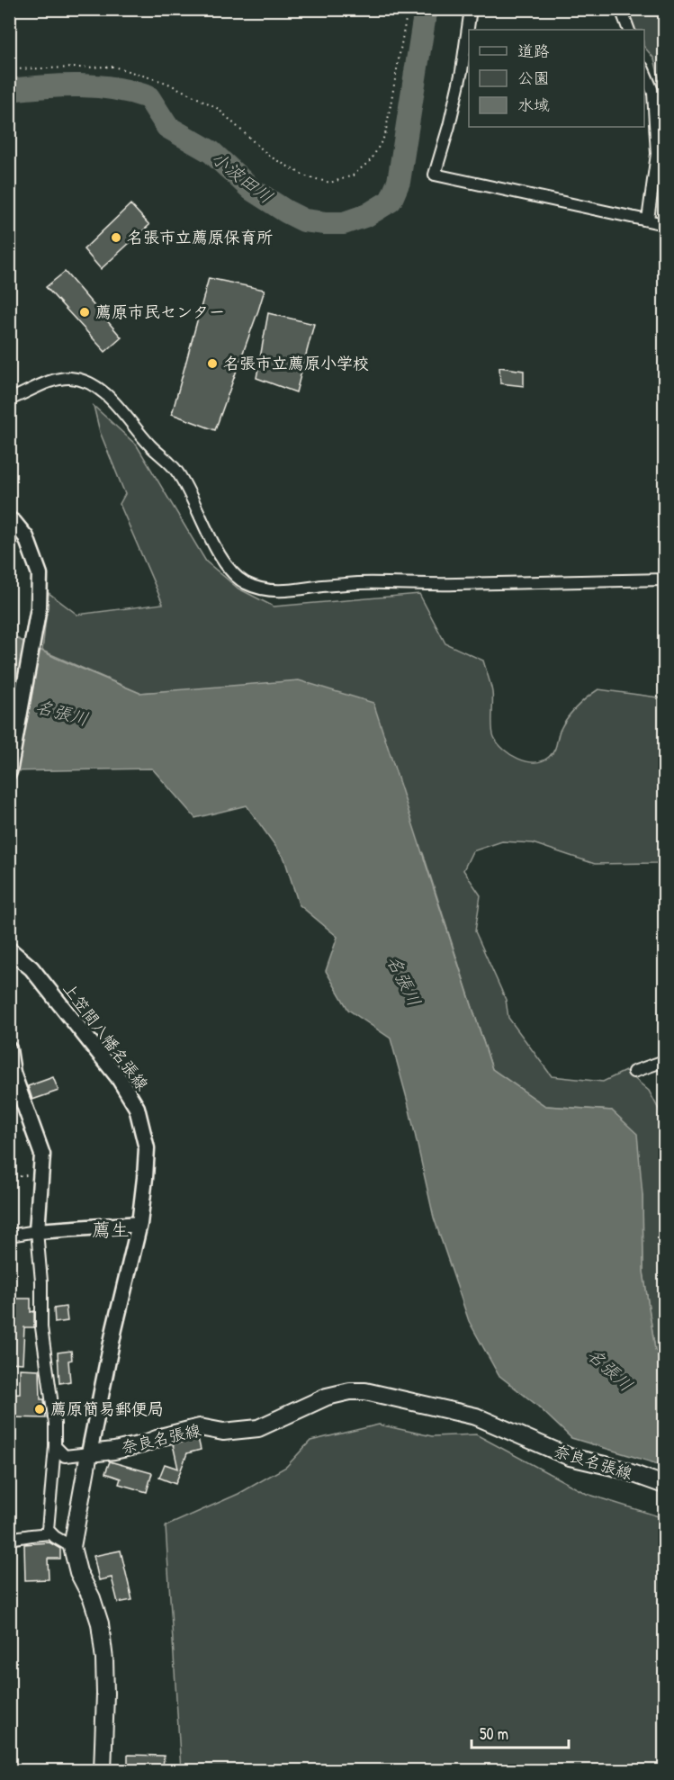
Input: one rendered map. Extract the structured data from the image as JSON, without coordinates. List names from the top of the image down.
{
  "streets": {
    "main road": ["上笠間八幡名張線", "奈良名張線"]
  },
  "crossings": [
    ["上笠間八幡名張線", "奈良名張線"]
  ],
  "districts": ["薦生"],
  "water": ["小波田川", "名張川"],
  "places": [
    "名張市立薦原保育所",
    "薦原市民センター",
    "名張市立薦原小学校",
    "薦原簡易郵便局"
  ],
  "legend": ["道路", "公園", "水域"],
  "scale_bar": "50 m"
}
